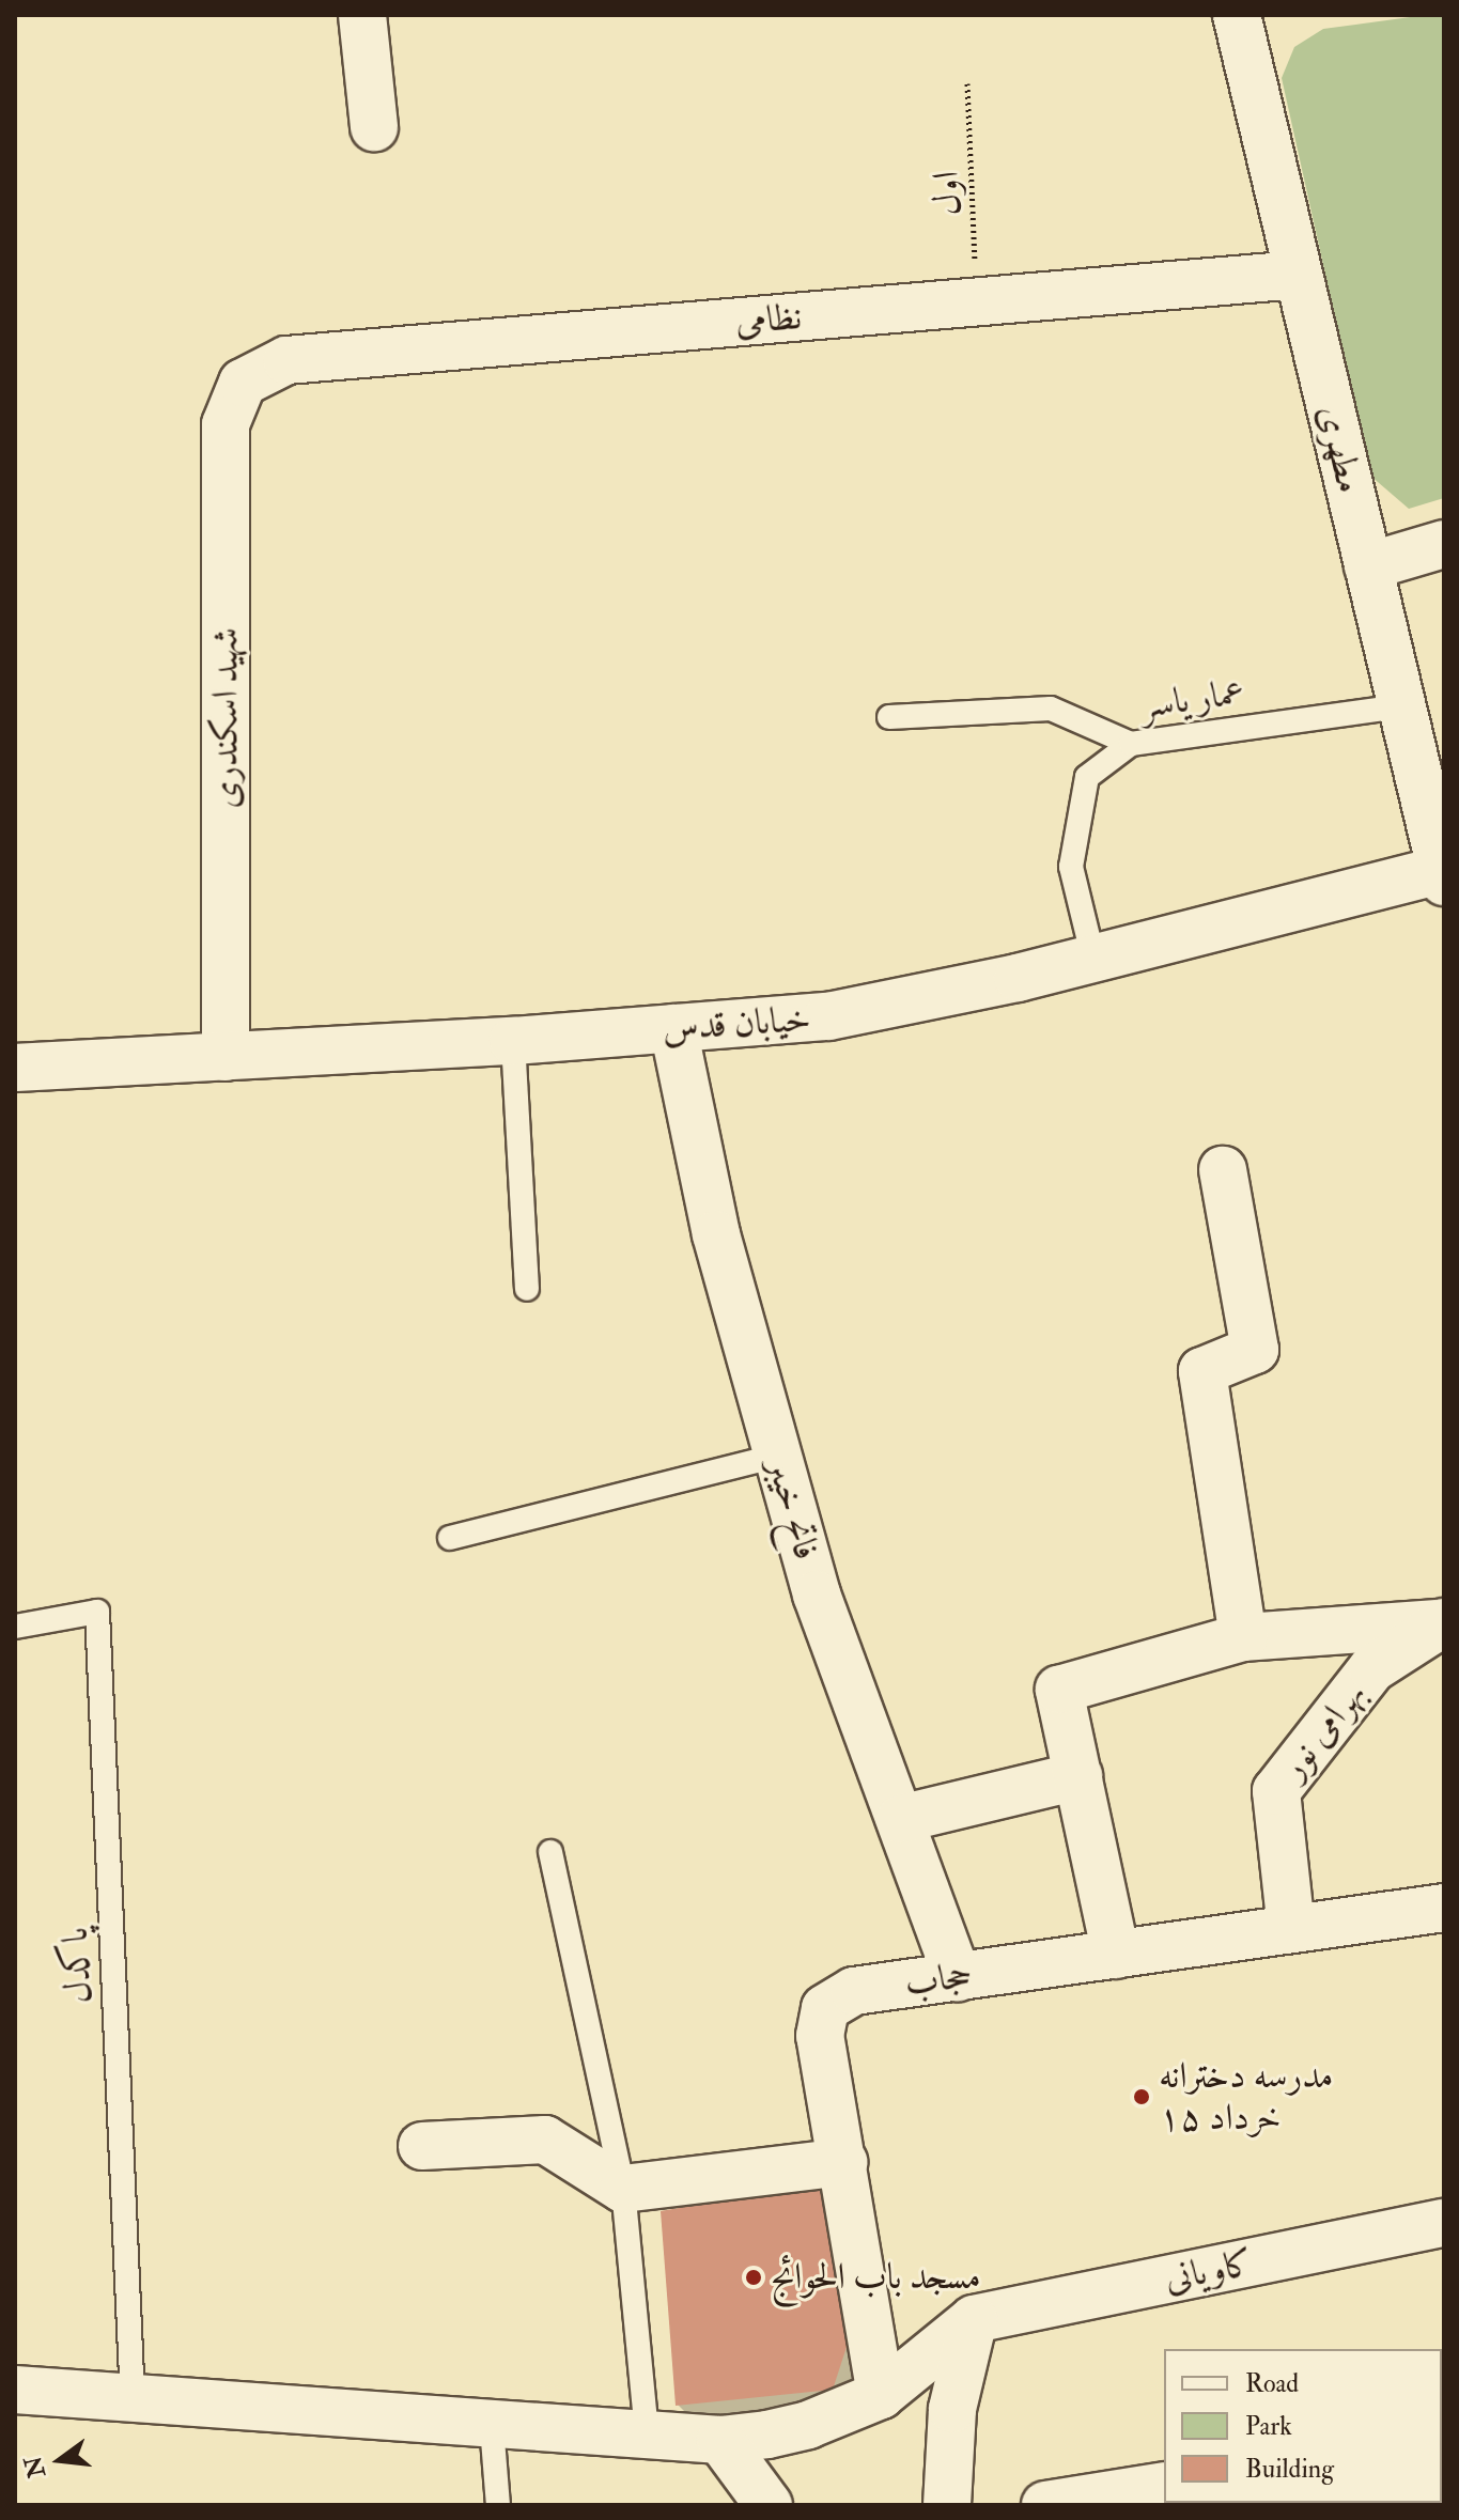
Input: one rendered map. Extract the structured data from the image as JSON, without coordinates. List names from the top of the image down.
{
  "streets": {
    "street": [
      "نظامی",
      "مطهری",
      "شهید اسکندری",
      "خیابان قدس",
      "فاتح خیبر",
      "بهرامی نور",
      "حجاب",
      "کاویانی"
    ],
    "lane": ["عمار یاسر", "پاکدل"],
    "path": ["اول"]
  },
  "crossings": [
    ["اول", "نظامی"],
    ["نظامی", "مطهری"],
    ["نظامی", "شهید اسکندری"],
    ["مطهری", "عمار یاسر"],
    ["مطهری", "خیابان قدس"],
    ["عمار یاسر", "خیابان قدس"],
    ["شهید اسکندری", "خیابان قدس"],
    ["خیابان قدس", "فاتح خیبر"],
    ["فاتح خیبر", "حجاب"],
    ["بهرامی نور", "حجاب"]
  ],
  "places": ["مدرسه دخترانه ۱۵ خرداد", "مسجد باب الحوائج"],
  "legend": ["Road", "Park", "Building"],
  "north": "left"
}
